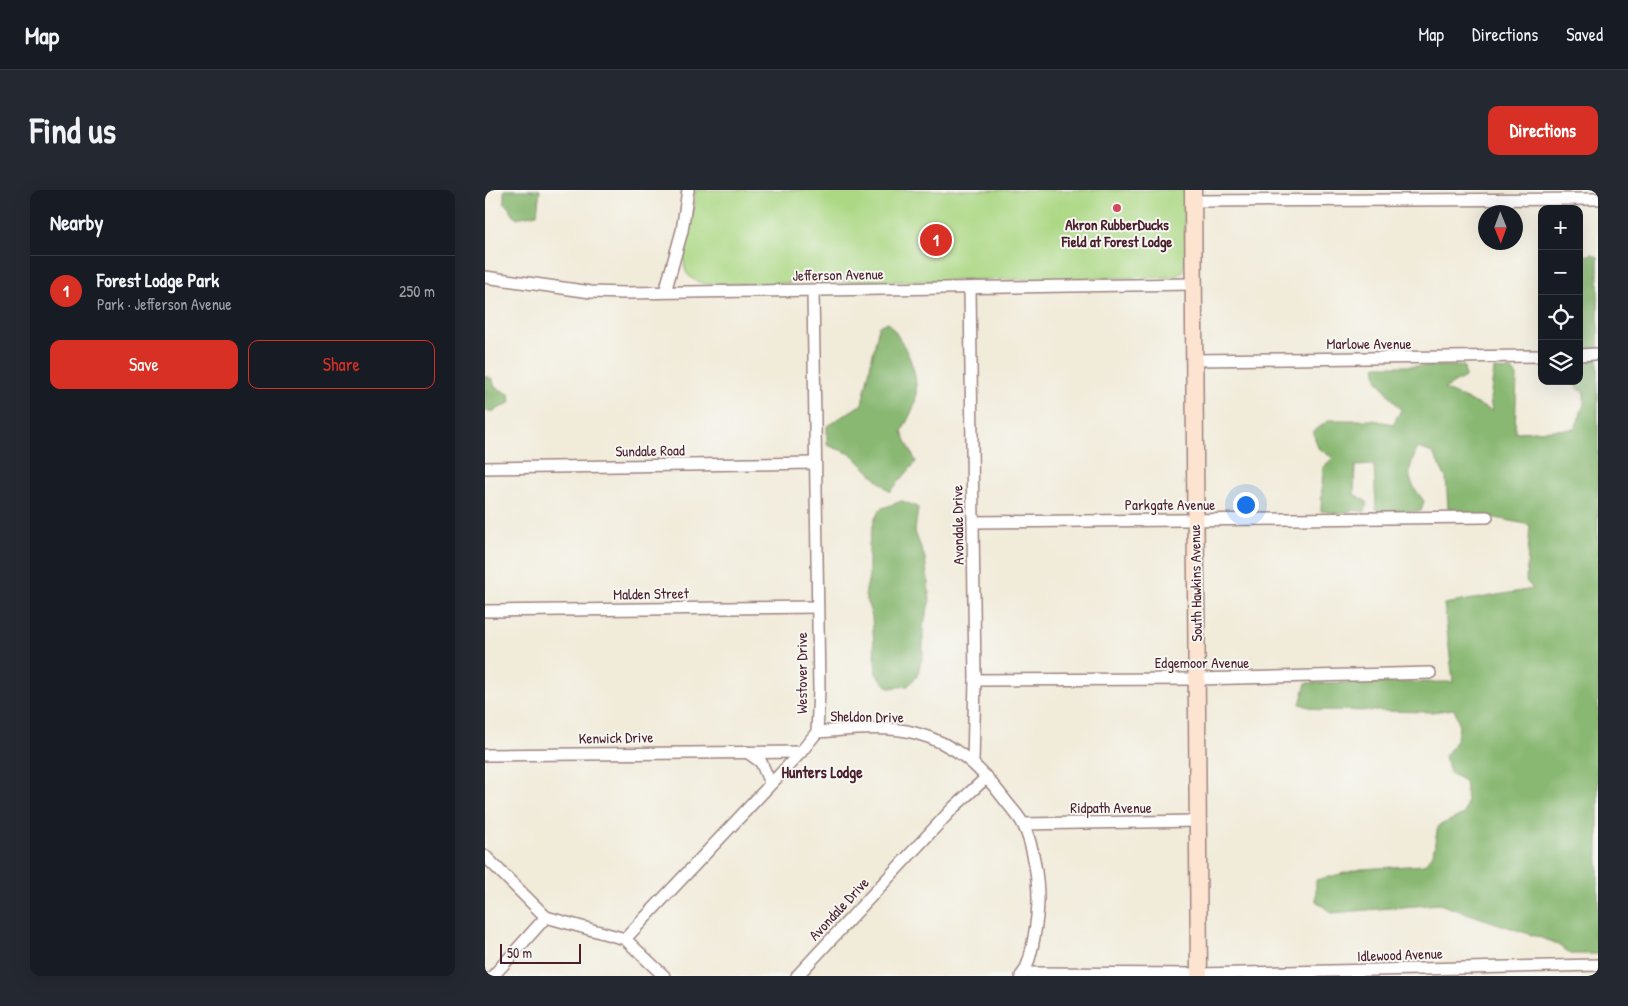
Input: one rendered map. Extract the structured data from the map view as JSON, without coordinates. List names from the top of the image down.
{
  "streets": {
    "main road": ["South Hawkins Avenue"],
    "street": [
      "Jefferson Avenue",
      "Marlowe Avenue",
      "Sundale Road",
      "Parkgate Avenue",
      "Avondale Drive",
      "Malden Street",
      "Edgemoor Avenue",
      "Westover Drive",
      "Sheldon Drive",
      "Kenwick Drive",
      "Ridpath Avenue",
      "Idlewood Avenue"
    ]
  },
  "crossings": [
    ["Jefferson Avenue", "Avondale Drive"],
    ["Jefferson Avenue", "South Hawkins Avenue"],
    ["Jefferson Avenue", "Westover Drive"],
    ["Marlowe Avenue", "South Hawkins Avenue"],
    ["Sundale Road", "Westover Drive"],
    ["Parkgate Avenue", "Avondale Drive"],
    ["Parkgate Avenue", "South Hawkins Avenue"],
    ["Avondale Drive", "Edgemoor Avenue"],
    ["Avondale Drive", "Sheldon Drive"],
    ["South Hawkins Avenue", "Edgemoor Avenue"],
    ["South Hawkins Avenue", "Ridpath Avenue"],
    ["South Hawkins Avenue", "Idlewood Avenue"],
    ["Malden Street", "Westover Drive"],
    ["Westover Drive", "Sheldon Drive"],
    ["Westover Drive", "Kenwick Drive"],
    ["Sheldon Drive", "Ridpath Avenue"],
    ["Sheldon Drive", "Idlewood Avenue"]
  ],
  "districts": ["Hunters Lodge"],
  "places": ["Akron RubberDucks Field at Forest Lodge"],
  "scale_bar": "50 m",
  "north": "bottom",
  "page": {
    "header": "Map",
    "nav": ["Map", "Directions", "Saved"],
    "buttons": [
      "Directions",
      ["Save", "Share"]
    ],
    "title": "Find us",
    "heading": "Nearby",
    "map_buttons": ["+", "−"],
    "pins": "1",
    "list": [
      {
        "mark": "1",
        "name": "Forest Lodge Park",
        "note": "Park · Jefferson Avenue",
        "value": "250 m"
      }
    ],
    "scale": "50 m"
  }
}
